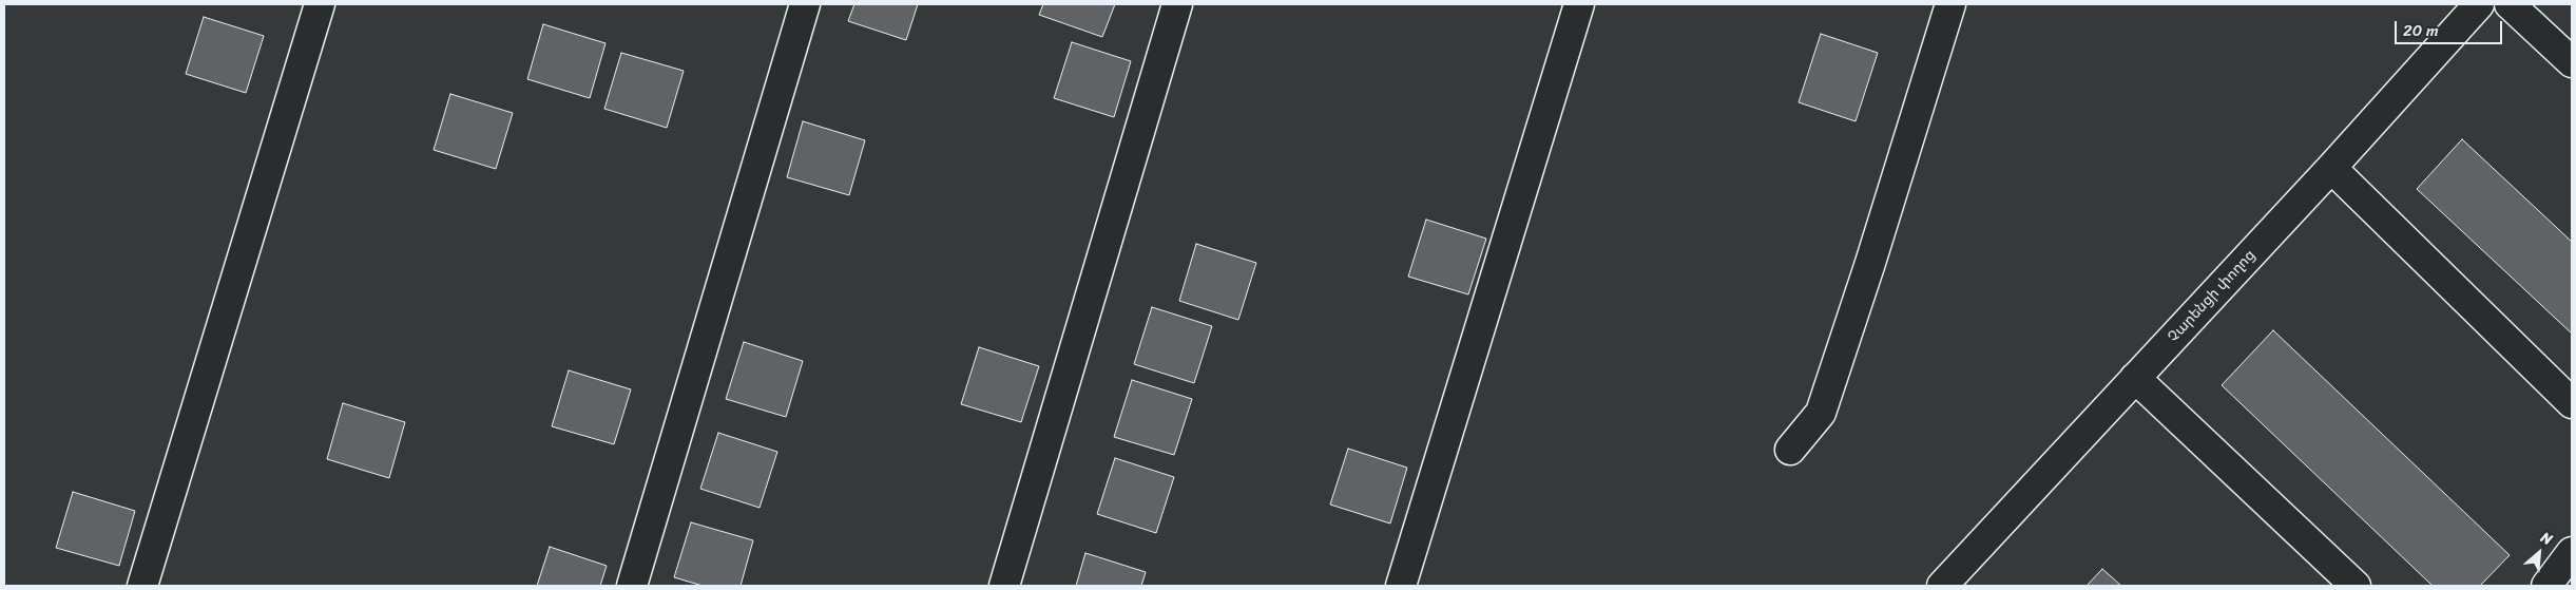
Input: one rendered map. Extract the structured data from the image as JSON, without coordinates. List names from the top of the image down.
{
  "streets": {
    "street": ["Չարենցի փողոց"]
  },
  "scale_bar": "20 m",
  "north": "top right"
}
